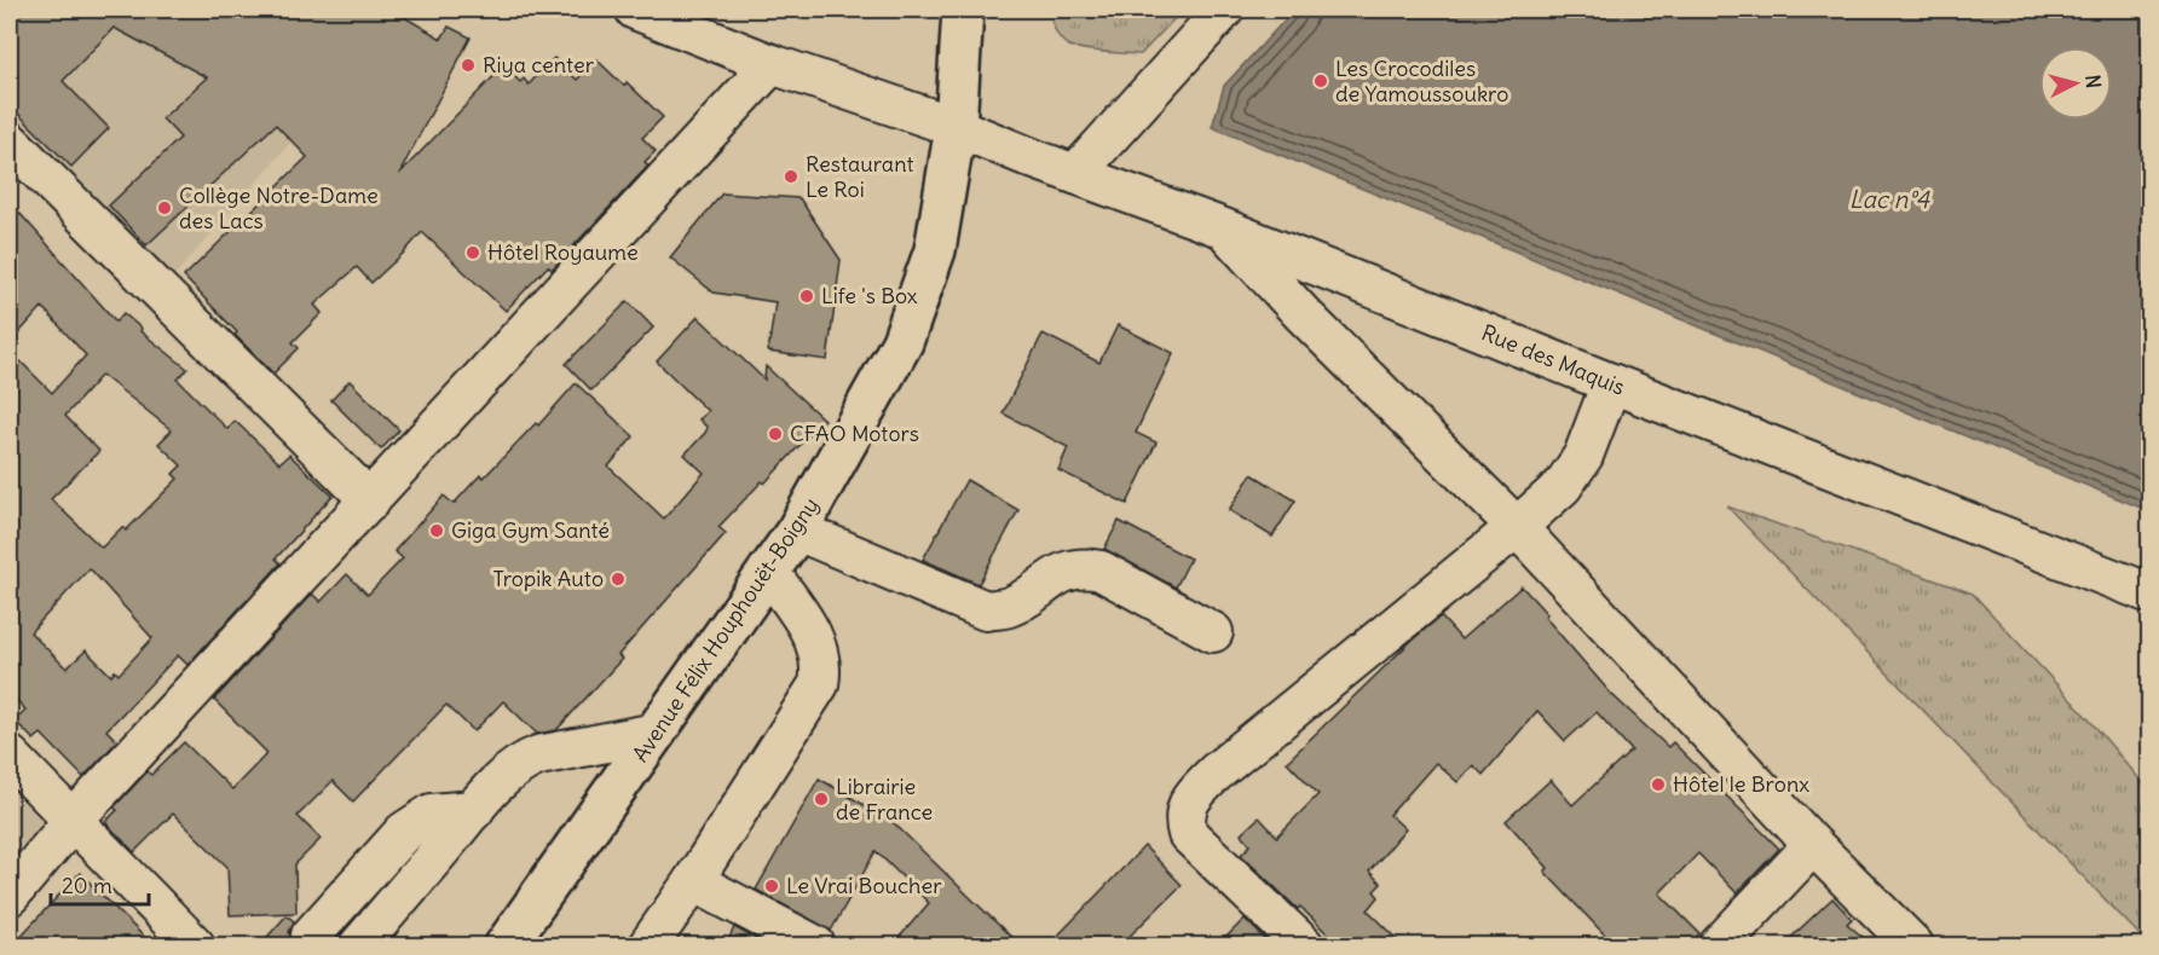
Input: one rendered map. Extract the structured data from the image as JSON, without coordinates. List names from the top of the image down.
{
  "streets": {
    "highway": ["Avenue Félix Houphouët-Boigny"],
    "street": ["Rue des Maquis"]
  },
  "crossings": [
    ["Rue des Maquis", "Avenue Félix Houphouët-Boigny"]
  ],
  "water": ["Lac n°4"],
  "places": [
    "Riya center",
    "Les Crocodiles de Yamoussoukro",
    "Restaurant Le Roi",
    "Collège Notre-Dame des Lacs",
    "Hôtel Royaume",
    "Life 's Box",
    "CFAO Motors",
    "Giga Gym Santé",
    "Tropik Auto",
    "Hôtel le Bronx",
    "Librairie de France",
    "Le Vrai Boucher"
  ],
  "scale_bar": "20 m",
  "north": "right"
}
